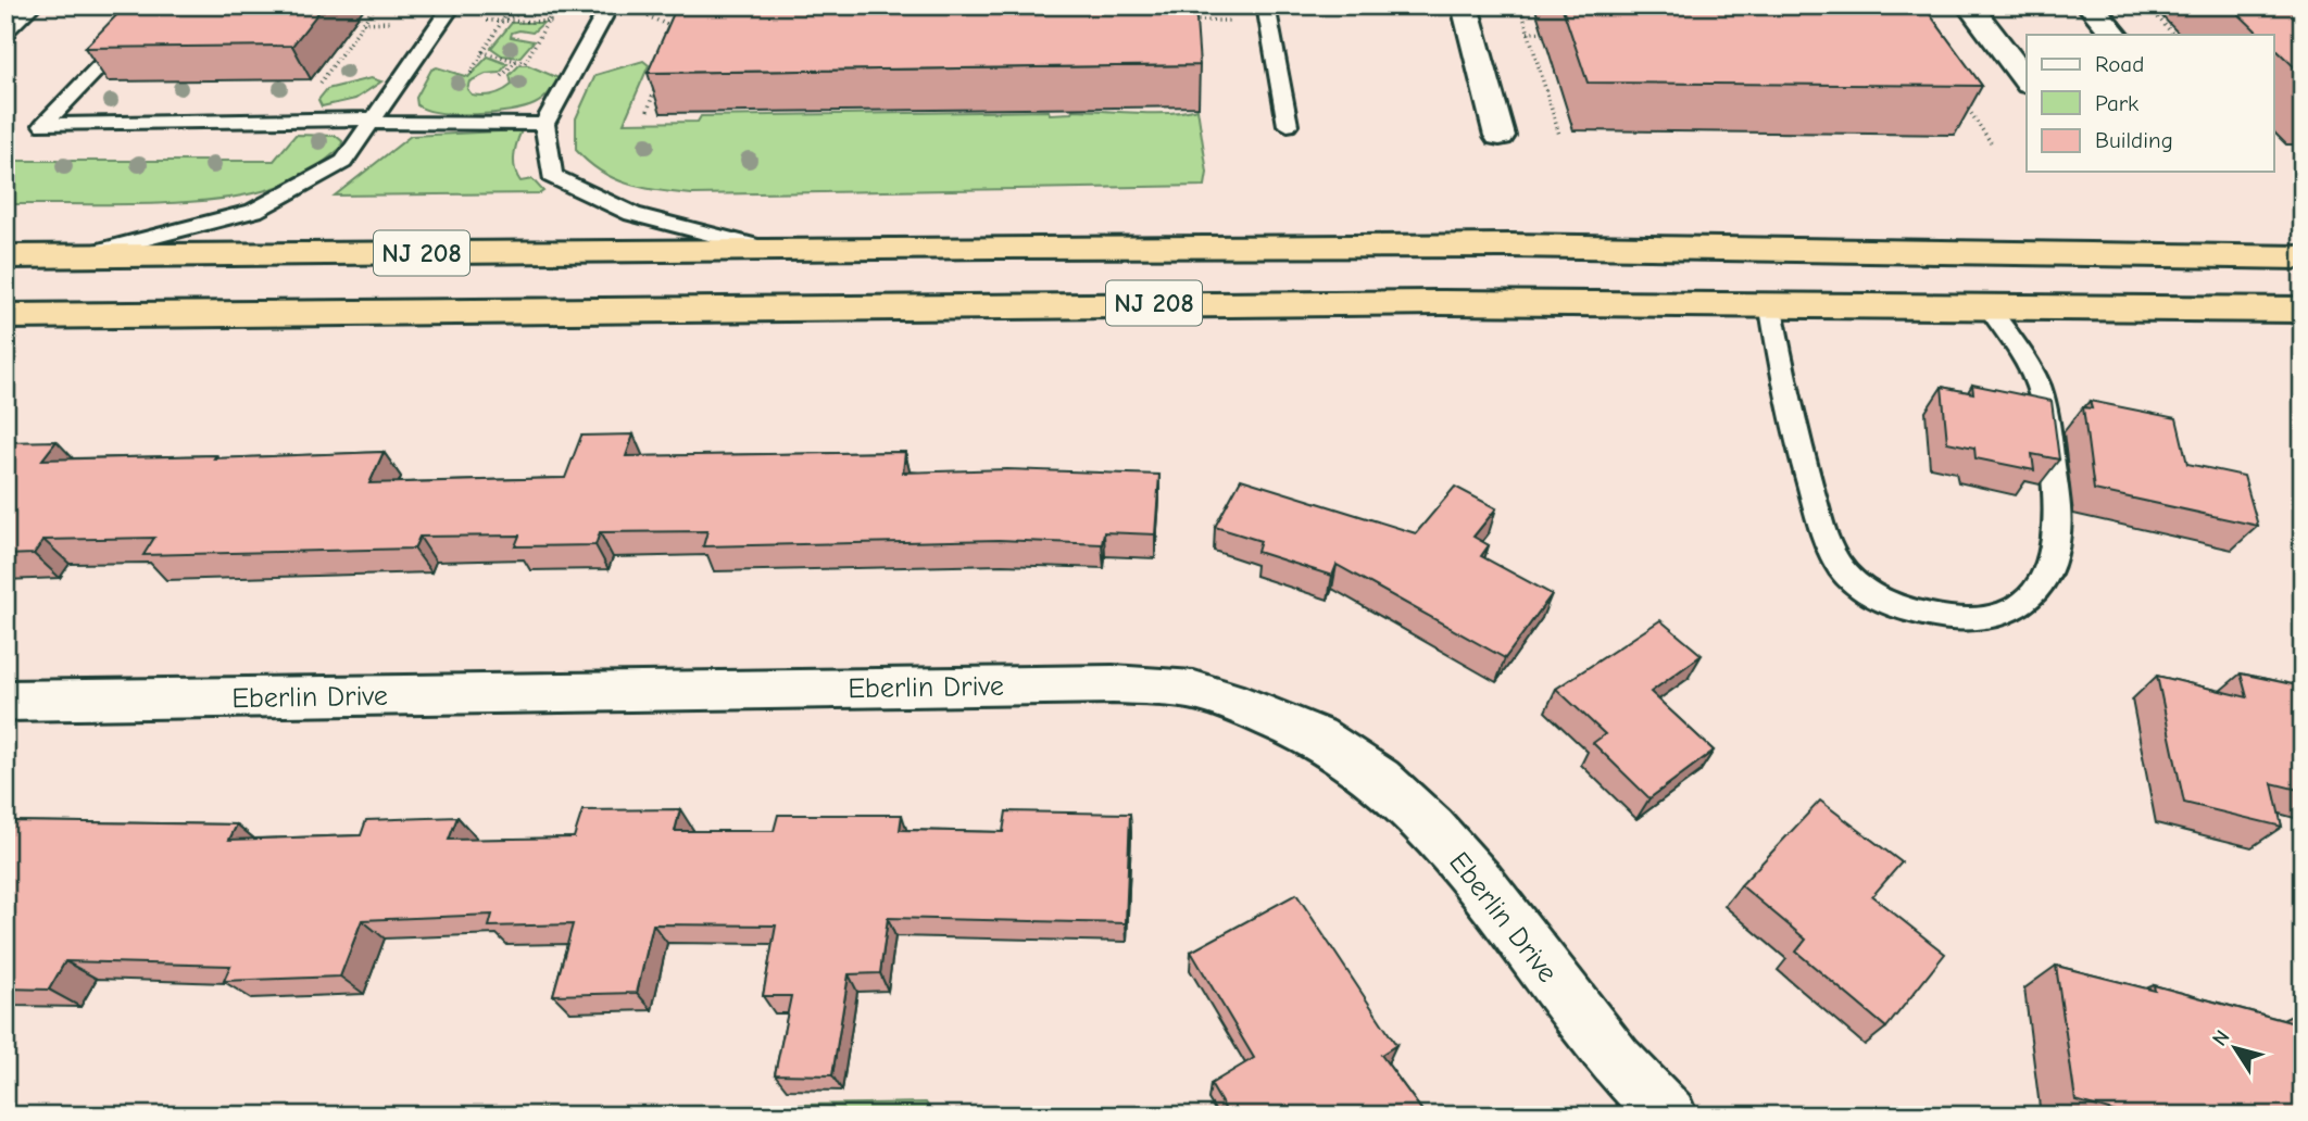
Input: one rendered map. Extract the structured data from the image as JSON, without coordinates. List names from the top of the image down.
{
  "streets": {
    "highway": ["NJ 208"],
    "street": ["Eberlin Drive"]
  },
  "legend": ["Road", "Park", "Building"],
  "north": "top left"
}
